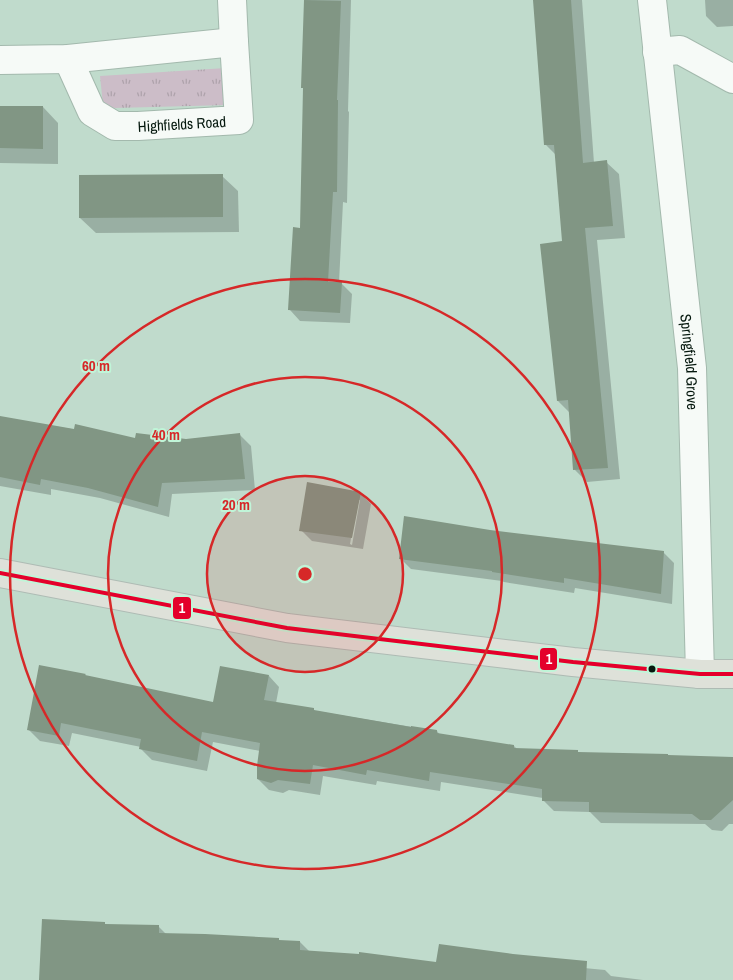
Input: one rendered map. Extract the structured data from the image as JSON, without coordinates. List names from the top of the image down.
{
  "streets": {
    "street": ["Highfields Road", "Springfield Grove"]
  },
  "lines": ["transit line 1"],
  "rings": ["60 m", "40 m", "20 m"]
}
